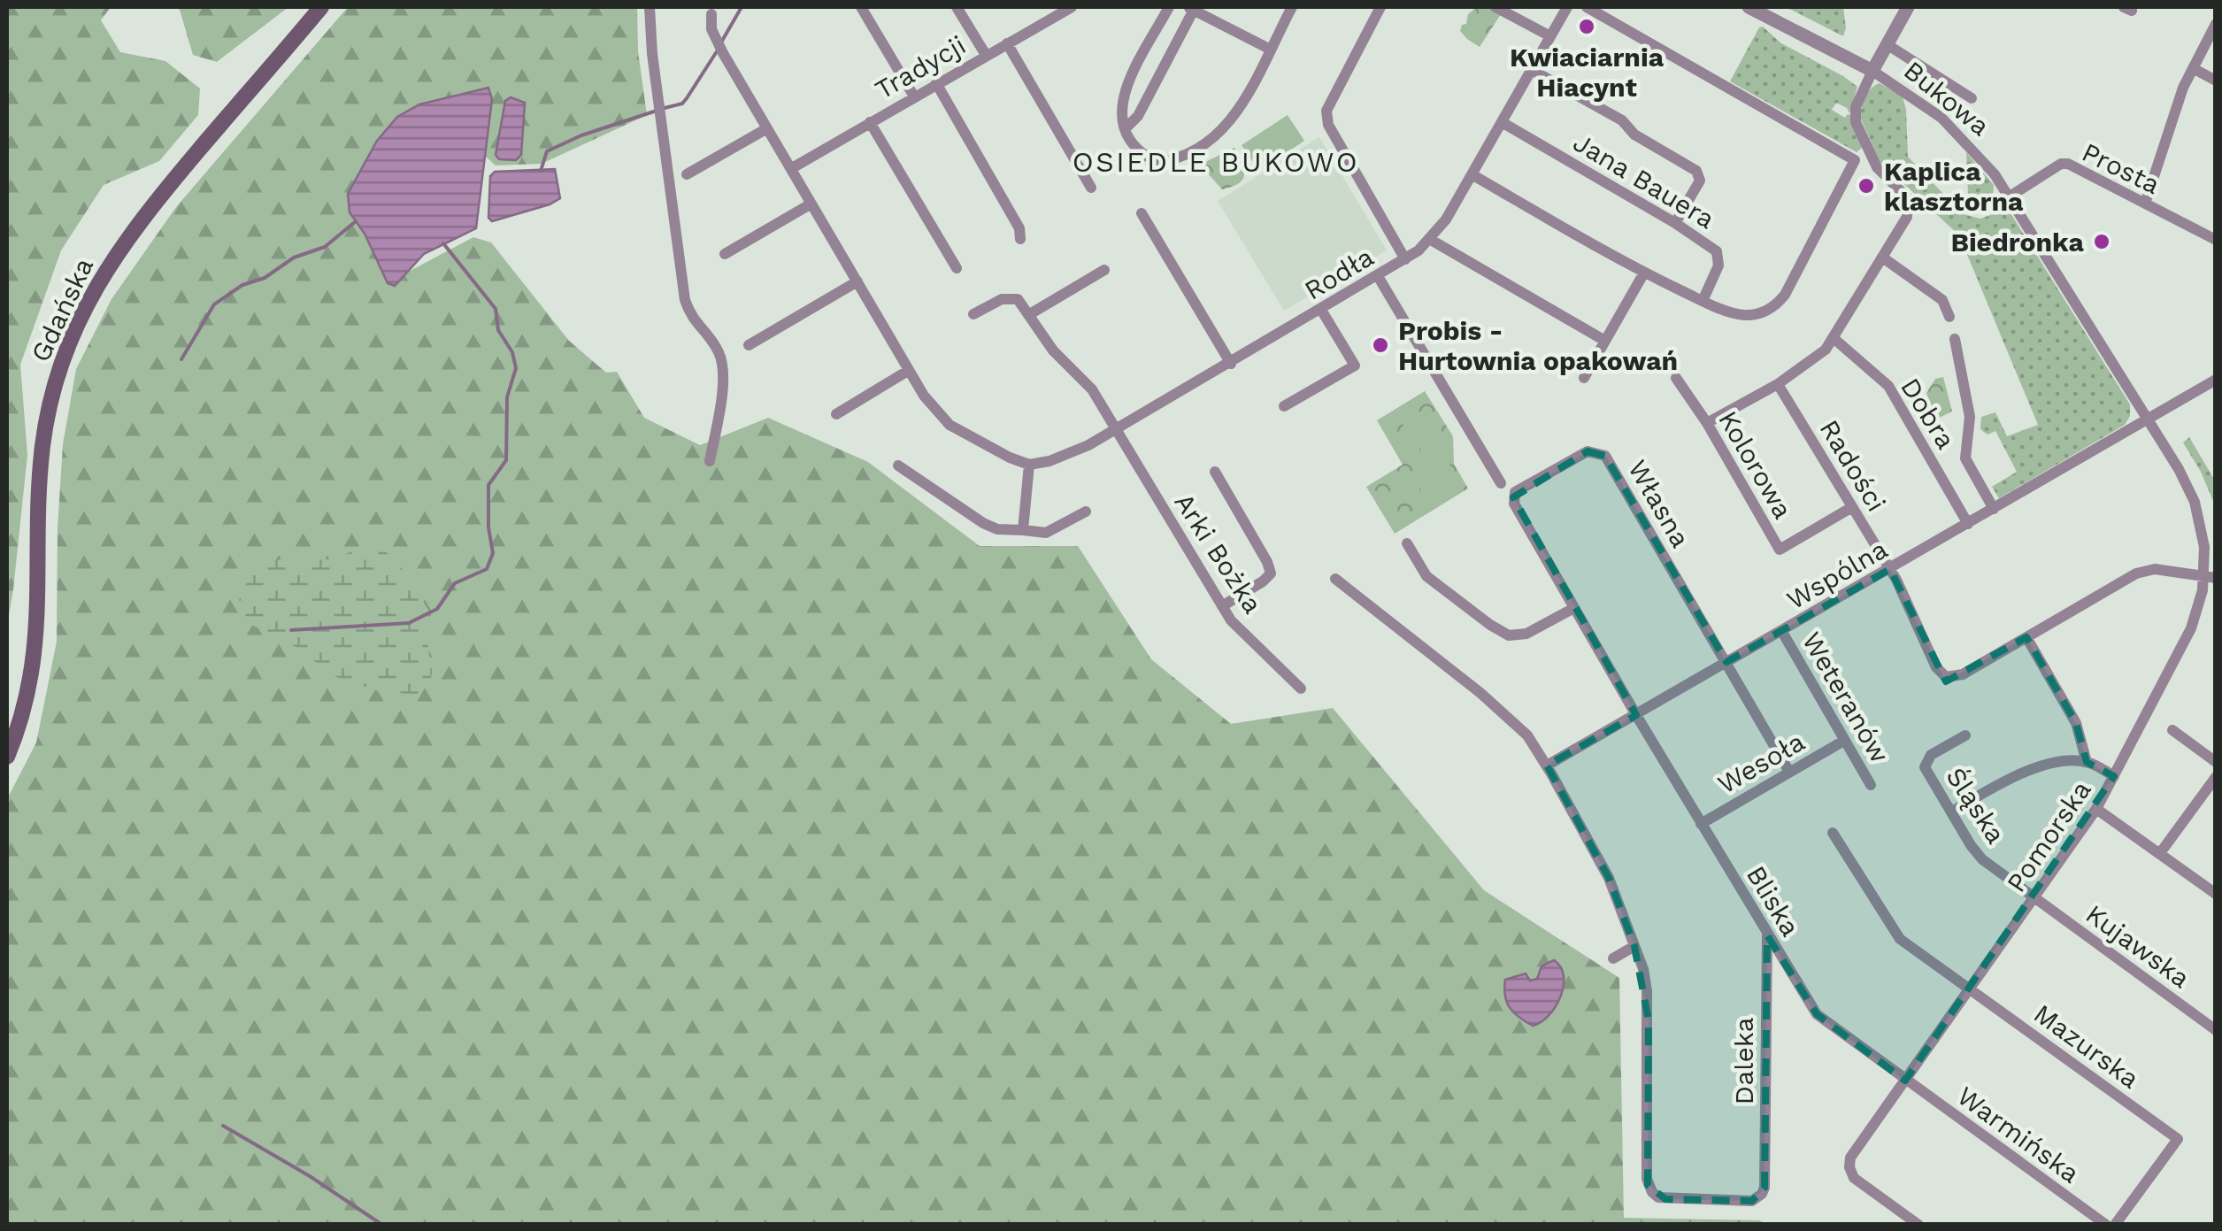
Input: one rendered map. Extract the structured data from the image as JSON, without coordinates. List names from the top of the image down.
{
  "streets": {
    "main road": ["Gdańska"],
    "street": [
      "Tradycji",
      "Bukowa",
      "Prosta",
      "Jana Bauera",
      "Rodła",
      "Dobra",
      "Kolorowa",
      "Radości",
      "Własna",
      "Arki Bożka",
      "Wspólna",
      "Weteranów",
      "Wesoła",
      "Śląska",
      "Pomorska",
      "Bliska",
      "Kujawska",
      "Mazurska",
      "Daleka",
      "Warmińska"
    ]
  },
  "crossings": [
    ["Bukowa", "Prosta"],
    ["Bukowa", "Wspólna"],
    ["Bukowa", "Pomorska"],
    ["Jana Bauera", "Rodła"],
    ["Rodła", "Arki Bożka"],
    ["Dobra", "Wspólna"],
    ["Kolorowa", "Radości"],
    ["Radości", "Wspólna"],
    ["Własna", "Wspólna"],
    ["Własna", "Wesoła"],
    ["Własna", "Bliska"],
    ["Wspólna", "Weteranów"],
    ["Wspólna", "Pomorska"],
    ["Wspólna", "Bliska"],
    ["Weteranów", "Wesoła"],
    ["Wesoła", "Bliska"],
    ["Śląska", "Pomorska"],
    ["Śląska", "Kujawska"],
    ["Pomorska", "Bliska"],
    ["Pomorska", "Kujawska"],
    ["Pomorska", "Mazurska"],
    ["Pomorska", "Warmińska"],
    ["Bliska", "Daleka"],
    ["Bliska", "Warmińska"]
  ],
  "districts": ["OSIEDLE BUKOWO"],
  "places": [
    "Kwiaciarnia Hiacynt",
    "Kaplica klasztorna",
    "Biedronka",
    "Probis - Hurtownia opakowań"
  ]
}
